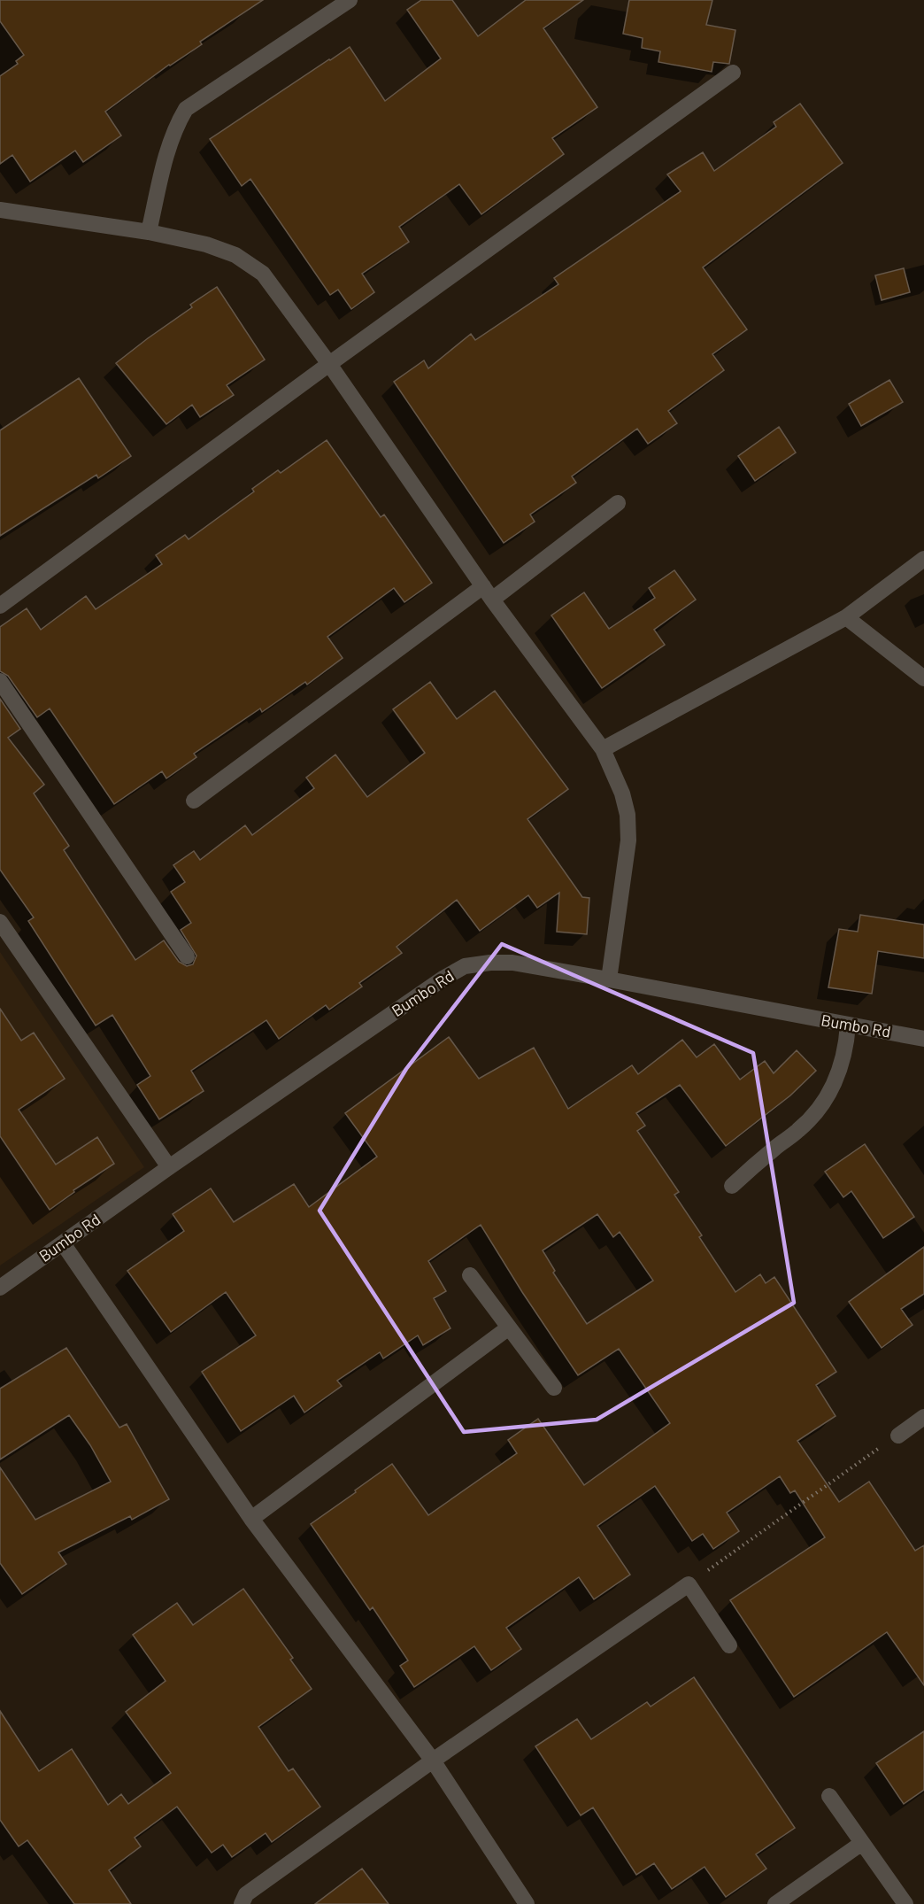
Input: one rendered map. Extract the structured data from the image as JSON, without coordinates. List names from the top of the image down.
{
  "streets": {
    "street": ["Bumbo Rd"]
  }
}
